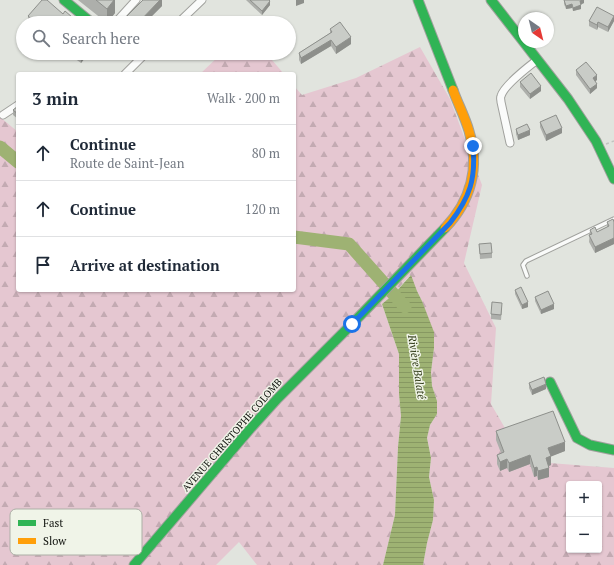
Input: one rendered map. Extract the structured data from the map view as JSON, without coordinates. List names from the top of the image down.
{
  "streets": {
    "street": ["AVENUE CHRISTOPHE COLOMB"]
  },
  "water": ["Rivière Balaté"],
  "legend": ["Fast", "Slow"],
  "north": "bottom right",
  "page": {
    "search": "Search here",
    "heading": ["3 min", "Walk · 200 m"],
    "list": [
      ["Continue", "Route de Saint-Jean", "80 m"],
      ["Continue", "120 m"],
      "Arrive at destination"
    ],
    "map_buttons": ["+", "−"]
  }
}
